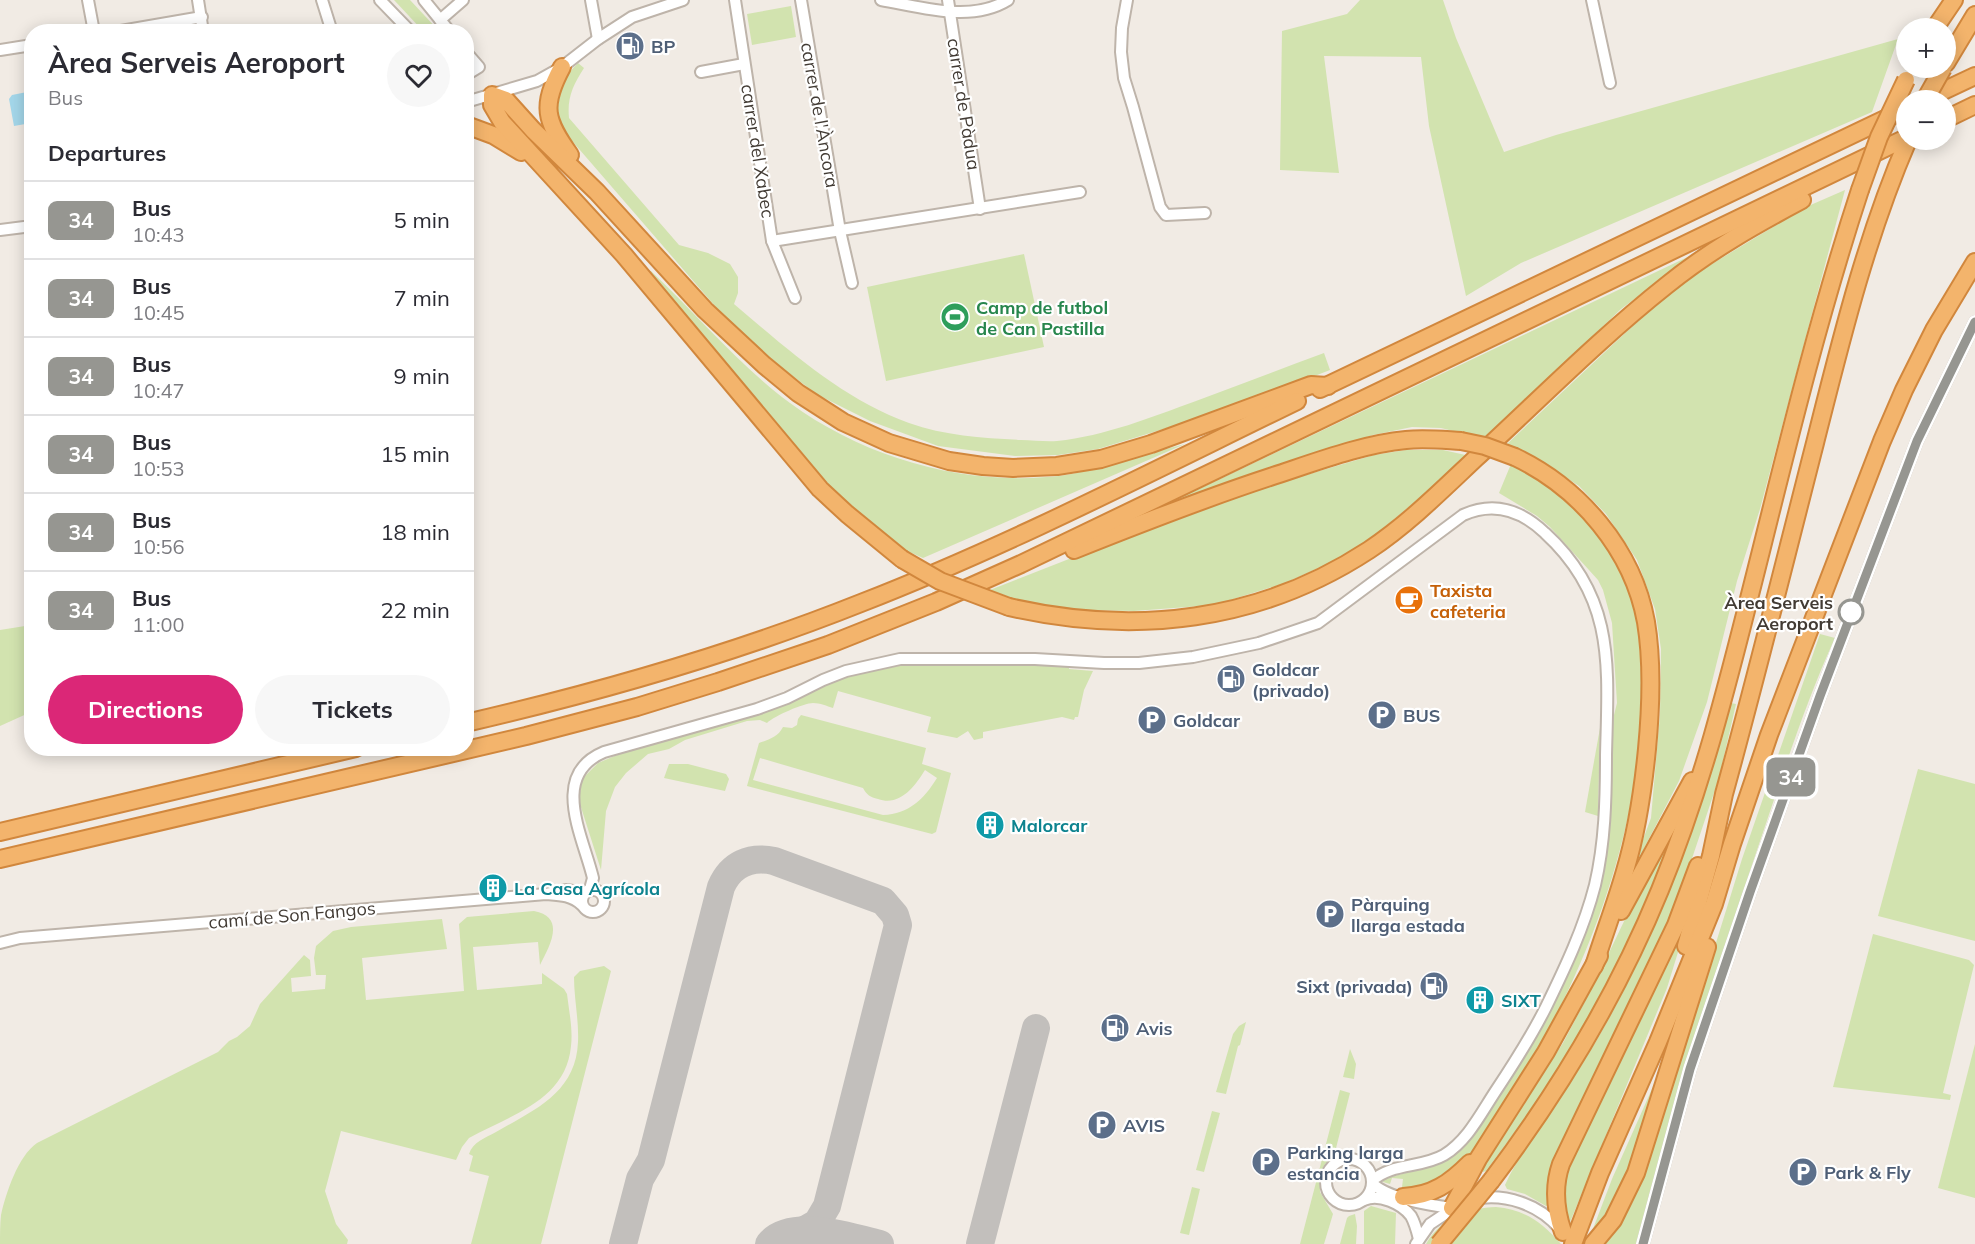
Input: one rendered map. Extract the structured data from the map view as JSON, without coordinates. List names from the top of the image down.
{
  "streets": {
    "street": [
      "carrer de Pàdua",
      "carrer de l'Àncora",
      "carrer del Xabec",
      "camí de Son Fangos"
    ]
  },
  "places": {
    "fuel station": [
      "BP",
      "Goldcar (privado)",
      "Sixt (privada)",
      "Avis"
    ],
    "sports": ["Camp de futbol de Can Pastilla"],
    "cafe": ["Taxista cafeteria"],
    "other": ["Àrea Serveis Aeroport"],
    "parking": [
      "BUS",
      "Goldcar",
      "Pàrquing llarga estada",
      "AVIS",
      "Parking larga estancia",
      "Park & Fly"
    ],
    "building": ["Malorcar", "La Casa Agrícola", "SIXT"]
  },
  "lines": ["bus line 34"],
  "page": {
    "on_map": "34",
    "map_buttons": ["+", "−"],
    "heading": [
      ["Àrea Serveis Aeroport", "Bus"],
      "Departures"
    ],
    "list": [
      {
        "mark": "34",
        "name": "Bus",
        "note": "10:43",
        "value": "5 min"
      },
      {
        "mark": "34",
        "name": "Bus",
        "note": "10:45",
        "value": "7 min"
      },
      {
        "mark": "34",
        "name": "Bus",
        "note": "10:47",
        "value": "9 min"
      },
      {
        "mark": "34",
        "name": "Bus",
        "note": "10:53",
        "value": "15 min"
      },
      {
        "mark": "34",
        "name": "Bus",
        "note": "10:56",
        "value": "18 min"
      },
      {
        "mark": "34",
        "name": "Bus",
        "note": "11:00",
        "value": "22 min"
      }
    ],
    "buttons": ["Directions", "Tickets"]
  }
}
